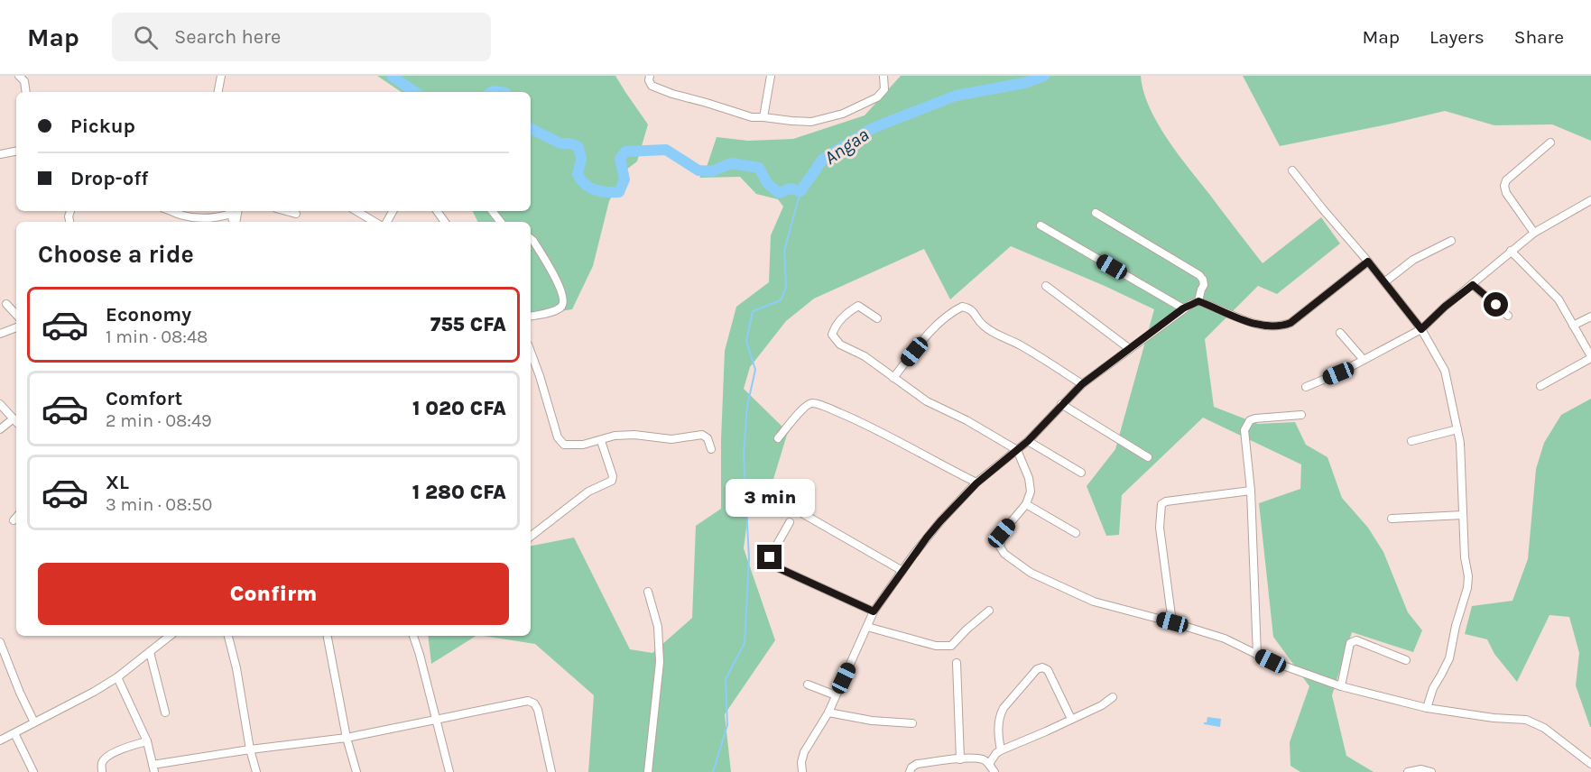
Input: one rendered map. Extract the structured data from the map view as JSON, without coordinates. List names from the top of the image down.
{
  "water": ["Angaa"],
  "page": {
    "header": "Map",
    "search": "Search here",
    "nav": ["Map", "Layers", "Share"],
    "banner": ["Pickup", "Drop-off"],
    "heading": "Choose a ride",
    "list": [
      {
        "name": "Economy",
        "note": "1 min · 08:48",
        "value": "755 CFA"
      },
      {
        "name": "Comfort",
        "note": "2 min · 08:49",
        "value": "1 020 CFA"
      },
      {
        "name": "XL",
        "note": "3 min · 08:50",
        "value": "1 280 CFA"
      }
    ],
    "bubble": "3 min",
    "buttons": "Confirm"
  }
}
